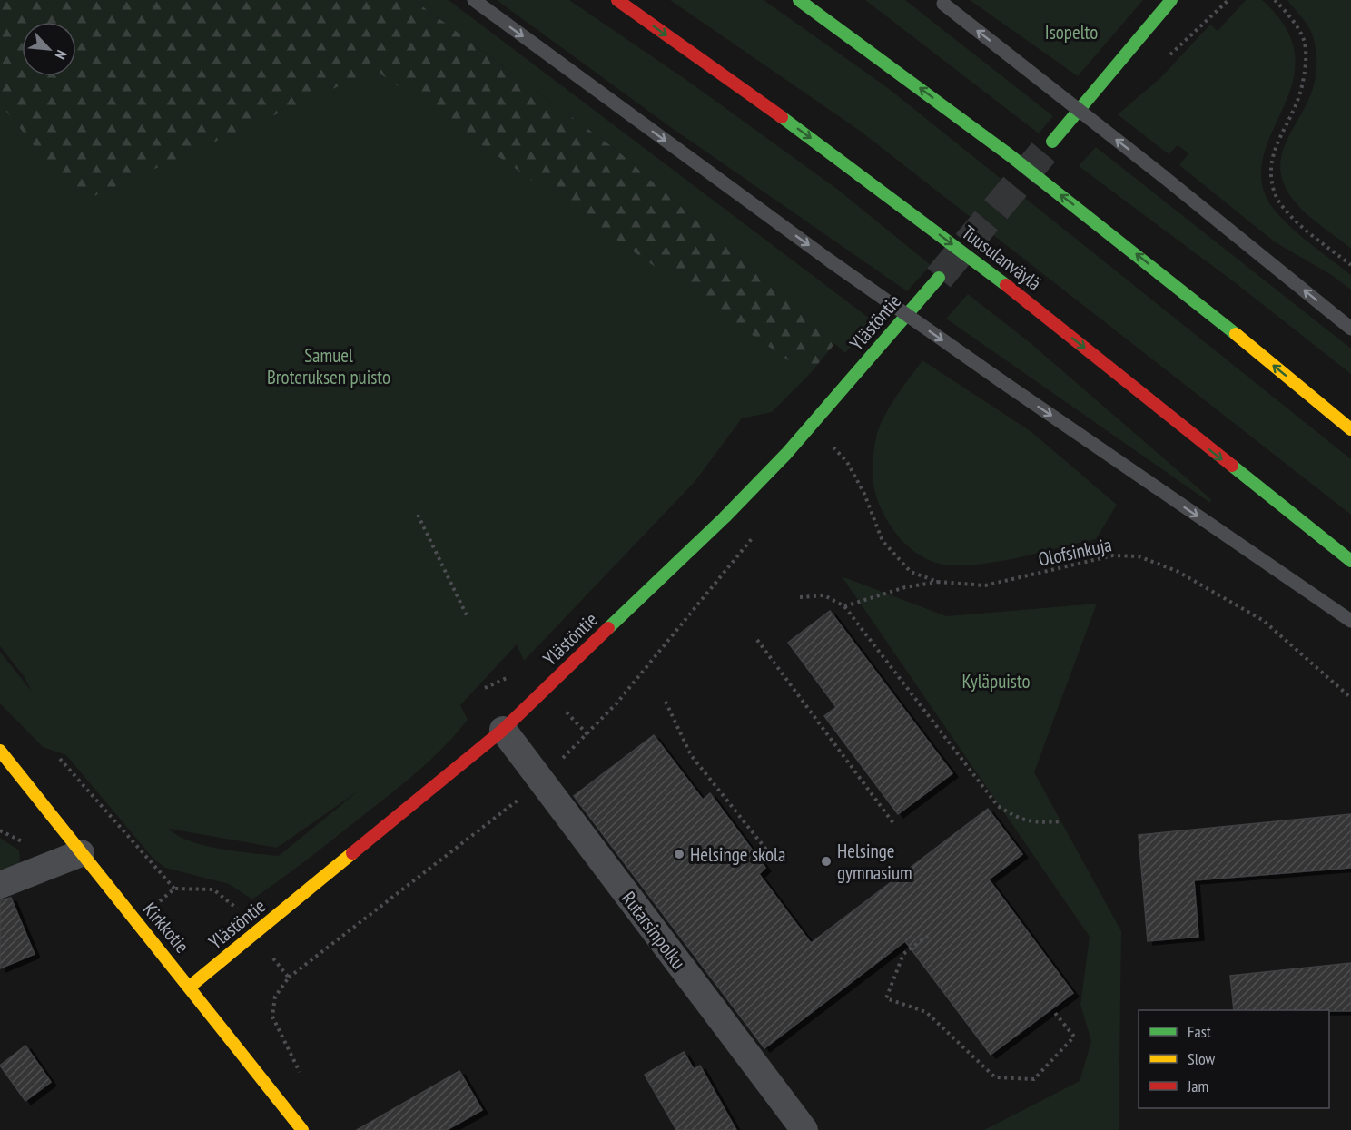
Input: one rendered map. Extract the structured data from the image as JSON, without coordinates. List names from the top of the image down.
{
  "streets": {
    "main road": ["Tuusulanväylä", "Ylästöntie", "Kirkkotie"],
    "street": ["Rutarsinpolku"],
    "path": ["Olofsinkuja"]
  },
  "crossings": [
    ["Ylästöntie", "Kirkkotie"],
    ["Ylästöntie", "Rutarsinpolku"]
  ],
  "parks": ["Isopelto", "Samuel Broteruksen puisto", "Kyläpuisto"],
  "places": ["Helsinge skola", "Helsinge gymnasium"],
  "legend": ["Fast", "Slow", "Jam"],
  "north": "bottom right"
}
